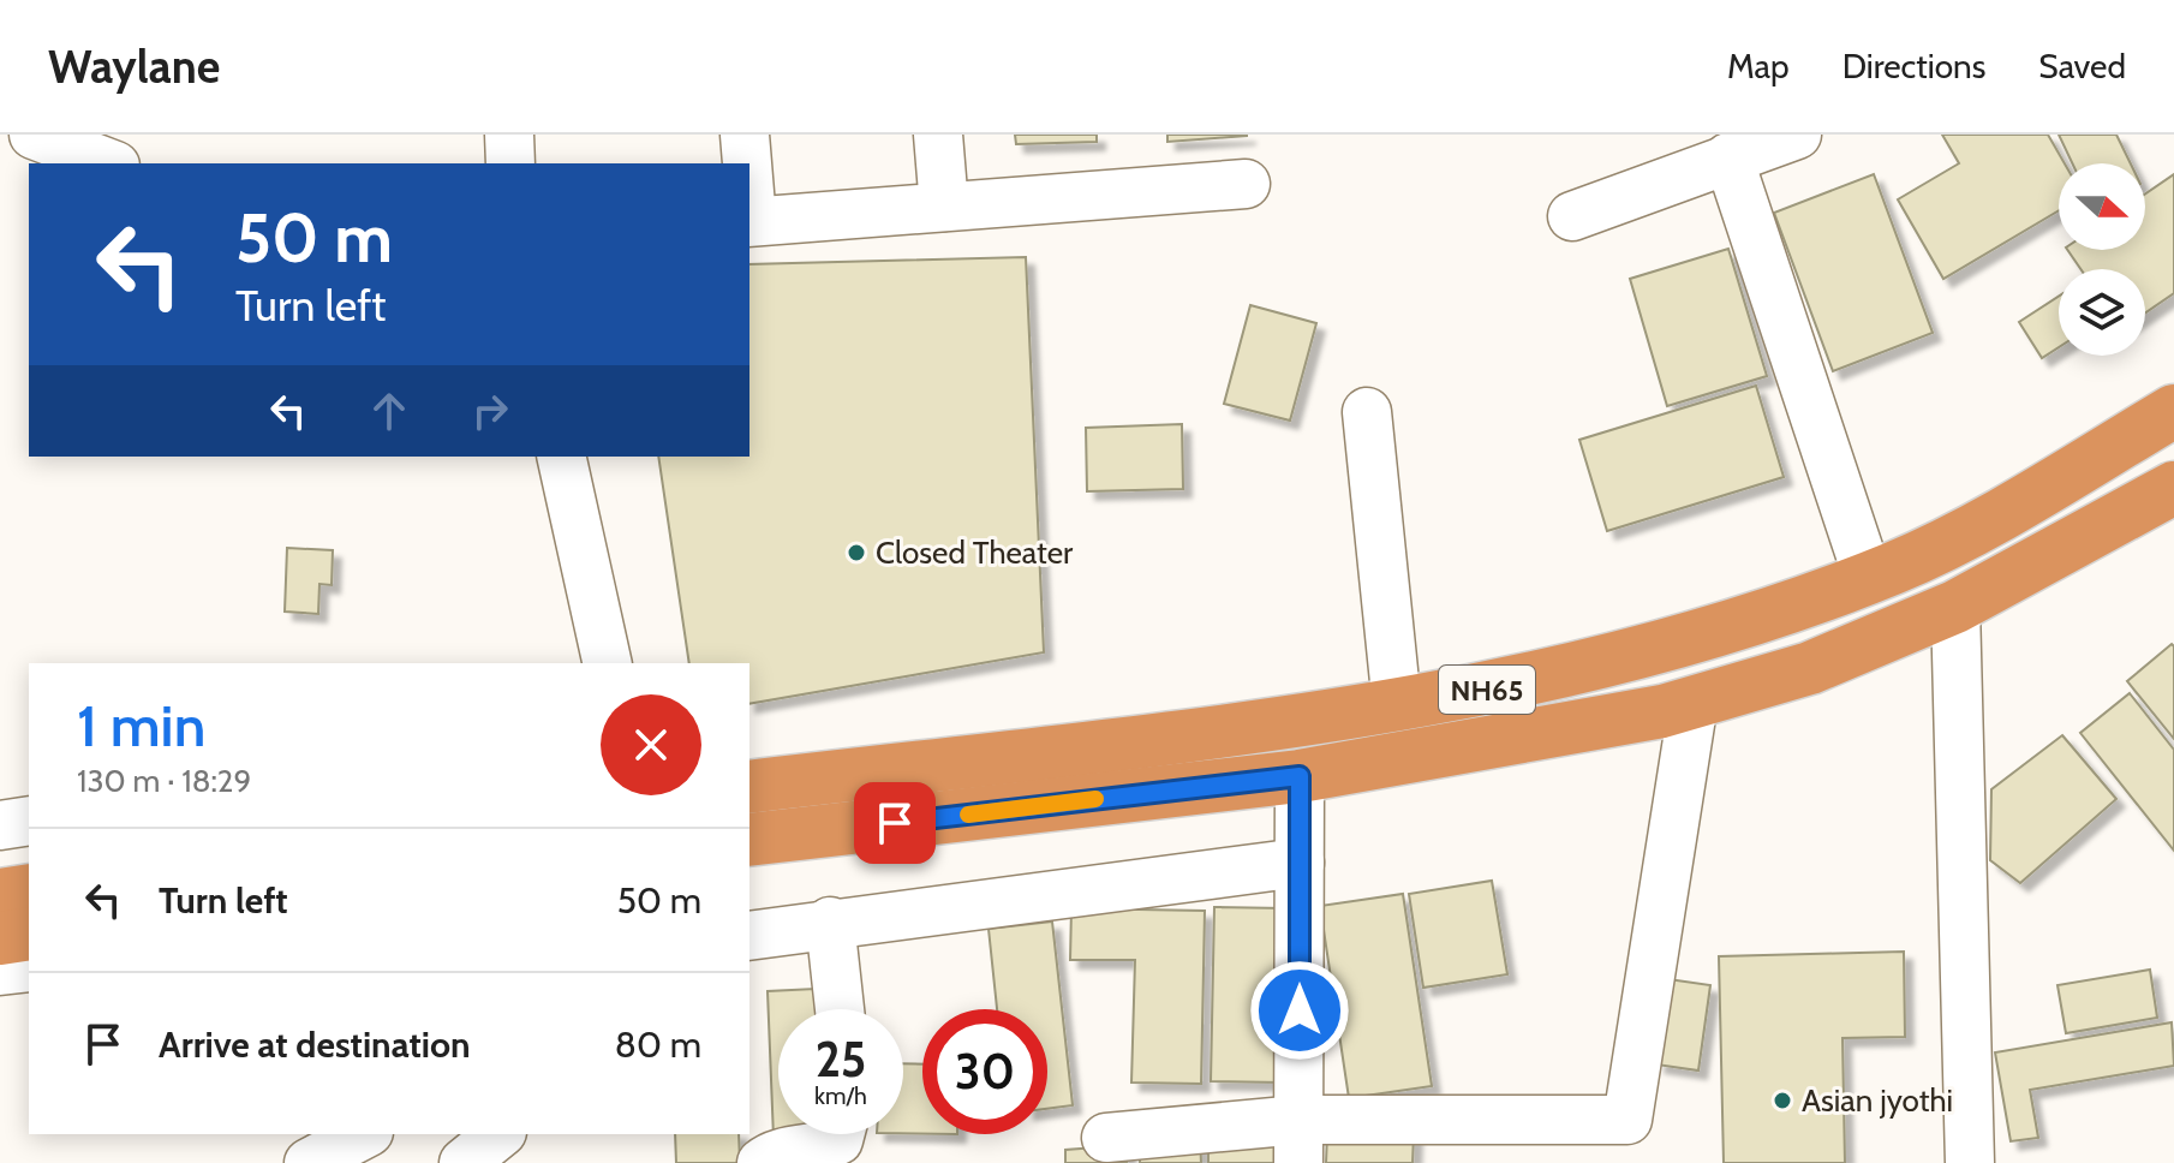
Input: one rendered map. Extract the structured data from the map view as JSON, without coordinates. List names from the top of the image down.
{
  "streets": {
    "highway": ["NH65"]
  },
  "places": ["Closed Theater", "Asian jyothi"],
  "north": "right",
  "page": {
    "header": "Waylane",
    "nav": ["Map", "Directions", "Saved"],
    "turn": ["50 m", "Turn left"],
    "heading": ["1 min", "130 m · 18:29"],
    "list": [
      {
        "name": "Turn left",
        "value": "50 m"
      },
      {
        "name": "Arrive at destination",
        "value": "80 m"
      }
    ],
    "speed": "25 km/h",
    "limit": "30"
  }
}
